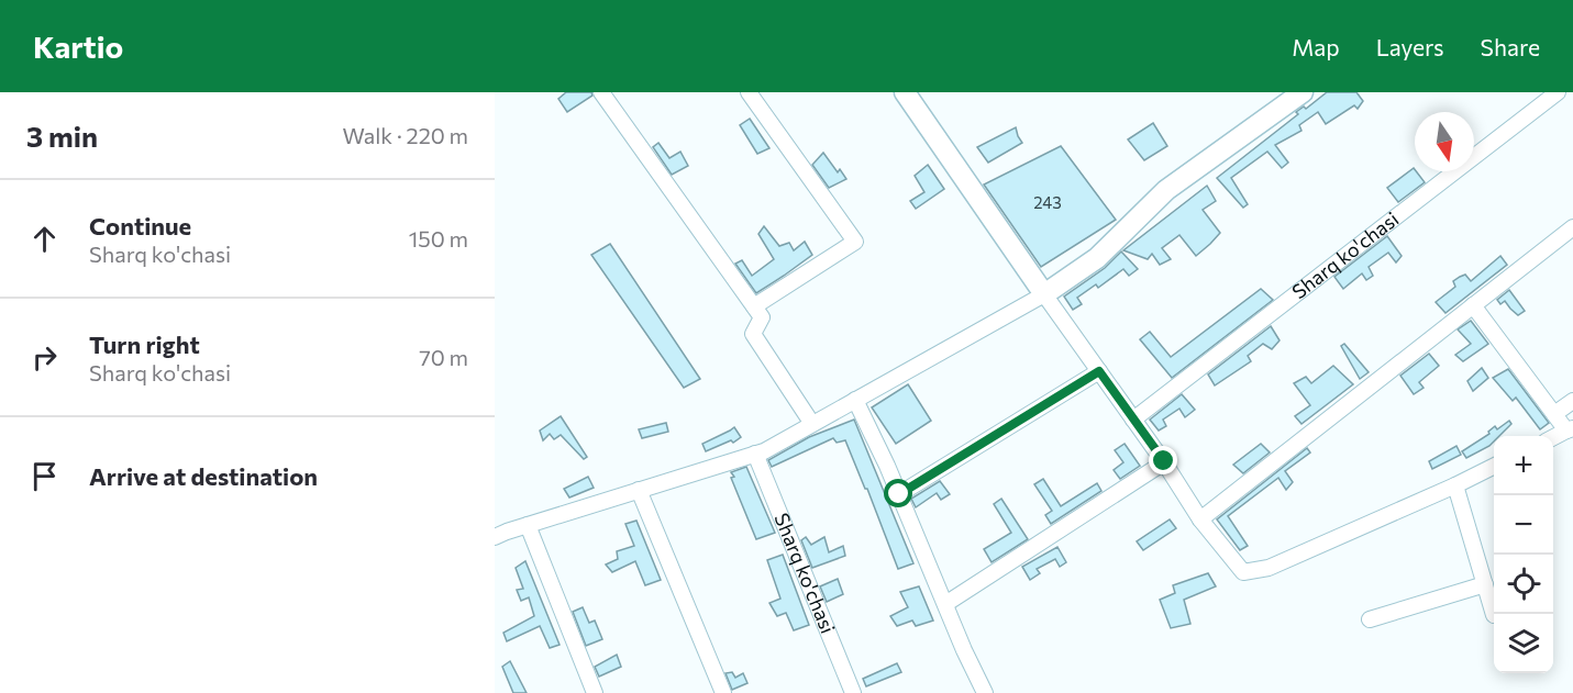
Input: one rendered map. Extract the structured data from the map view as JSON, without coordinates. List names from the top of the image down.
{
  "streets": {
    "street": ["Sharq ko'chasi"]
  },
  "house_numbers": ["243"],
  "north": "bottom",
  "page": {
    "header": "Kartio",
    "nav": ["Map", "Layers", "Share"],
    "heading": ["3 min", "Walk · 220 m"],
    "list": [
      ["Continue", "Sharq ko'chasi", "150 m"],
      ["Turn right", "Sharq ko'chasi", "70 m"],
      "Arrive at destination"
    ],
    "map_buttons": ["+", "−"]
  }
}
